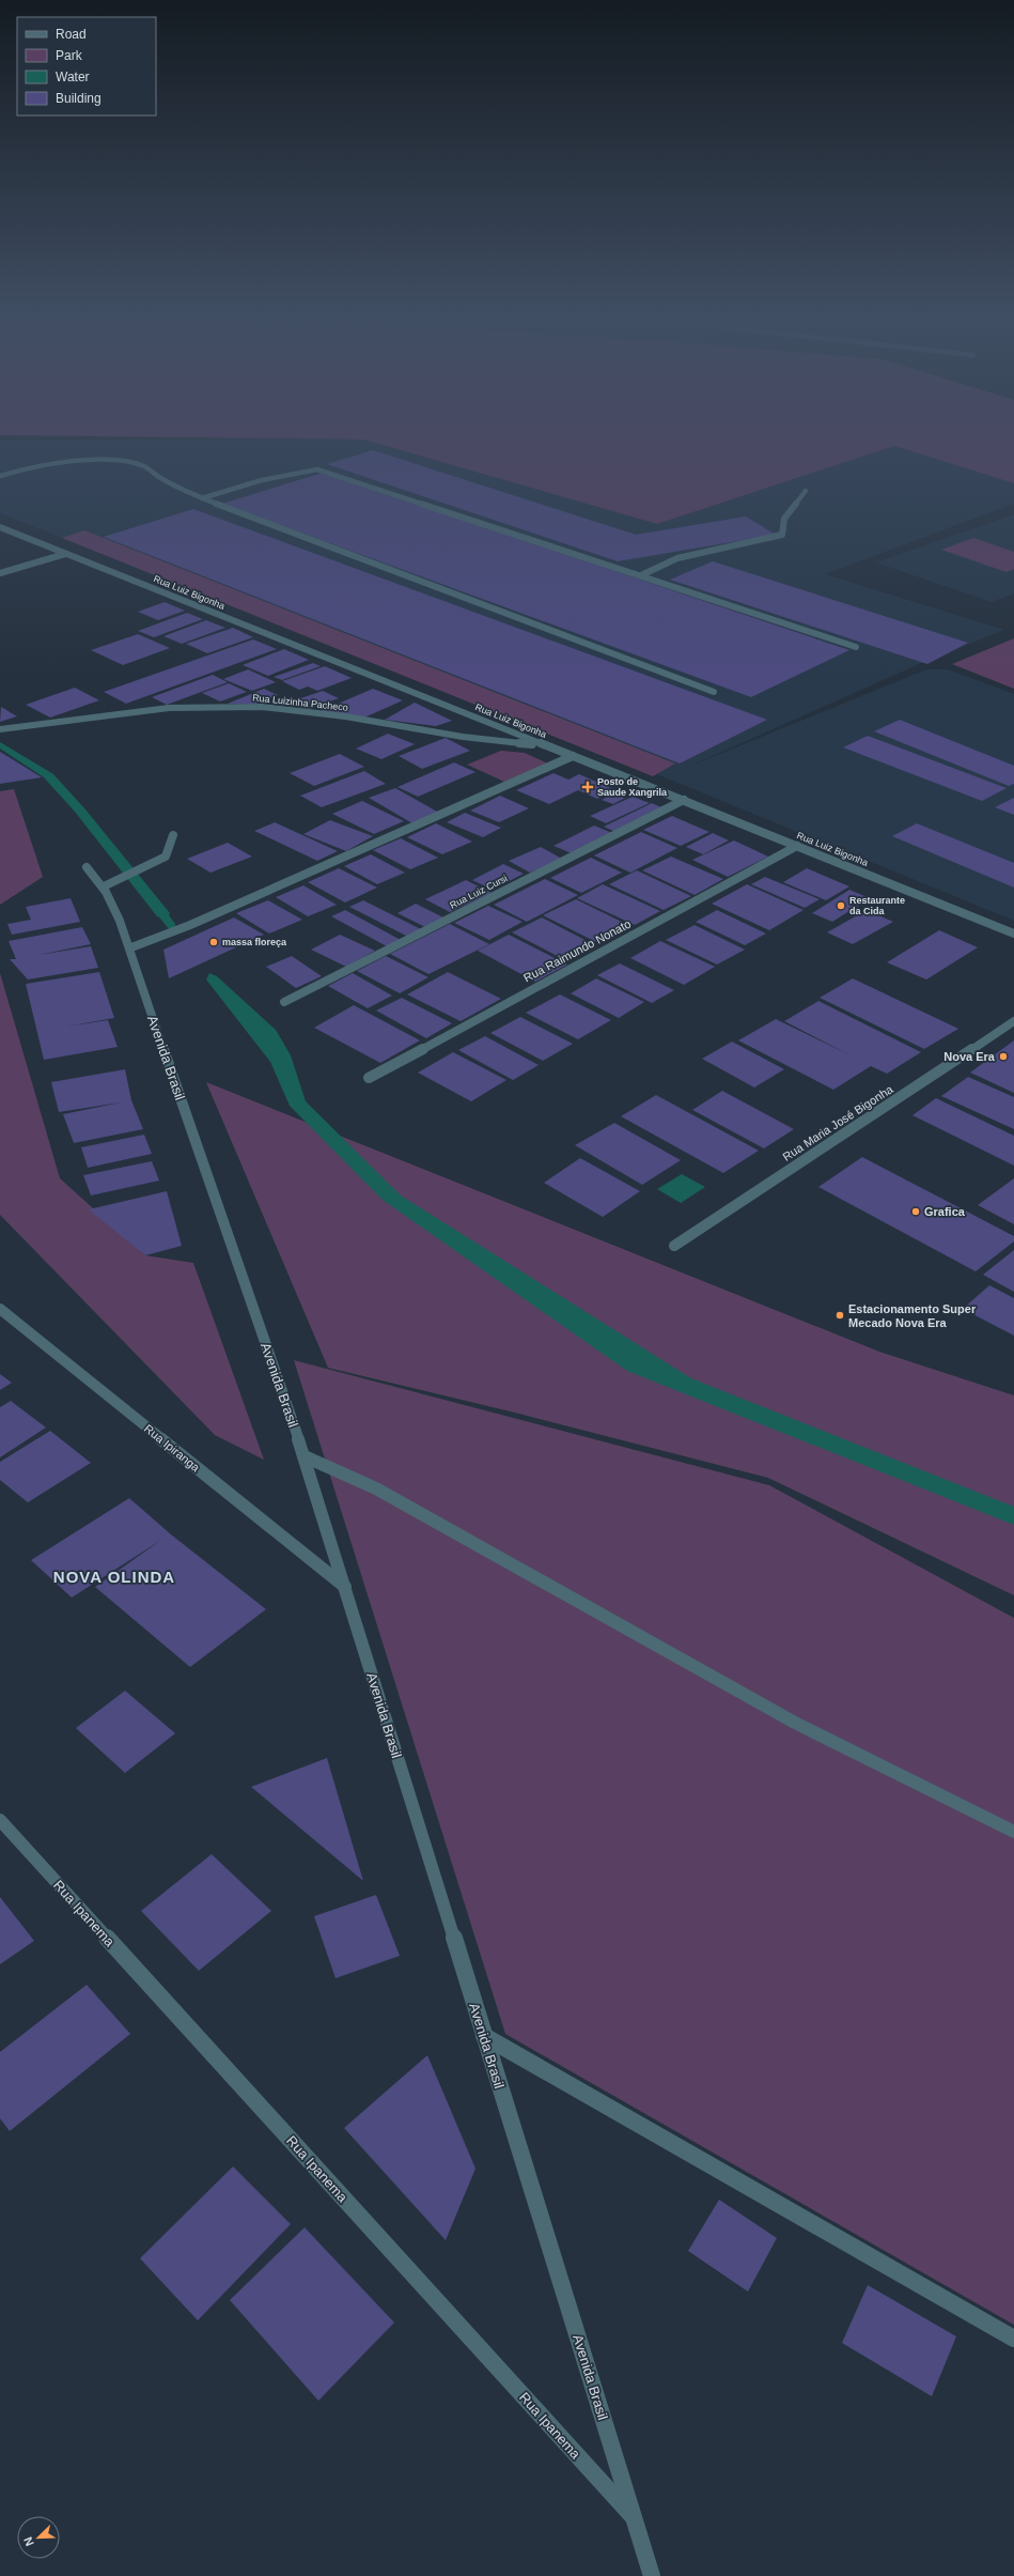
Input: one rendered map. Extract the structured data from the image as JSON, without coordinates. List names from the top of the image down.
{
  "streets": {
    "street": [
      "Rua Luiz Bigonha",
      "Rua Luizinha Pacheco",
      "Rua Luiz Cursi",
      "Rua Raimundo Nonato",
      "Avenida Brasil",
      "Rua Maria José Bigonha",
      "Rua Ipiranga",
      "Rua Ipanema"
    ]
  },
  "crossings": [
    ["Rua Luiz Bigonha", "Rua Luizinha Pacheco"],
    ["Rua Luiz Bigonha", "Rua Luiz Cursi"],
    ["Rua Luiz Bigonha", "Rua Raimundo Nonato"],
    ["Avenida Brasil", "Rua Ipiranga"],
    ["Avenida Brasil", "Rua Ipanema"]
  ],
  "districts": ["NOVA OLINDA"],
  "places": {
    "health": ["Posto de Saude Xangrila"],
    "other": [
      "Restaurante da Cida",
      "massa floreça",
      "Nova Era",
      "Grafica",
      "Estacionamento Super Mecado Nova Era"
    ]
  },
  "legend": [
    "Road",
    "Park",
    "Water",
    "Building"
  ],
  "north": "bottom left"
}
